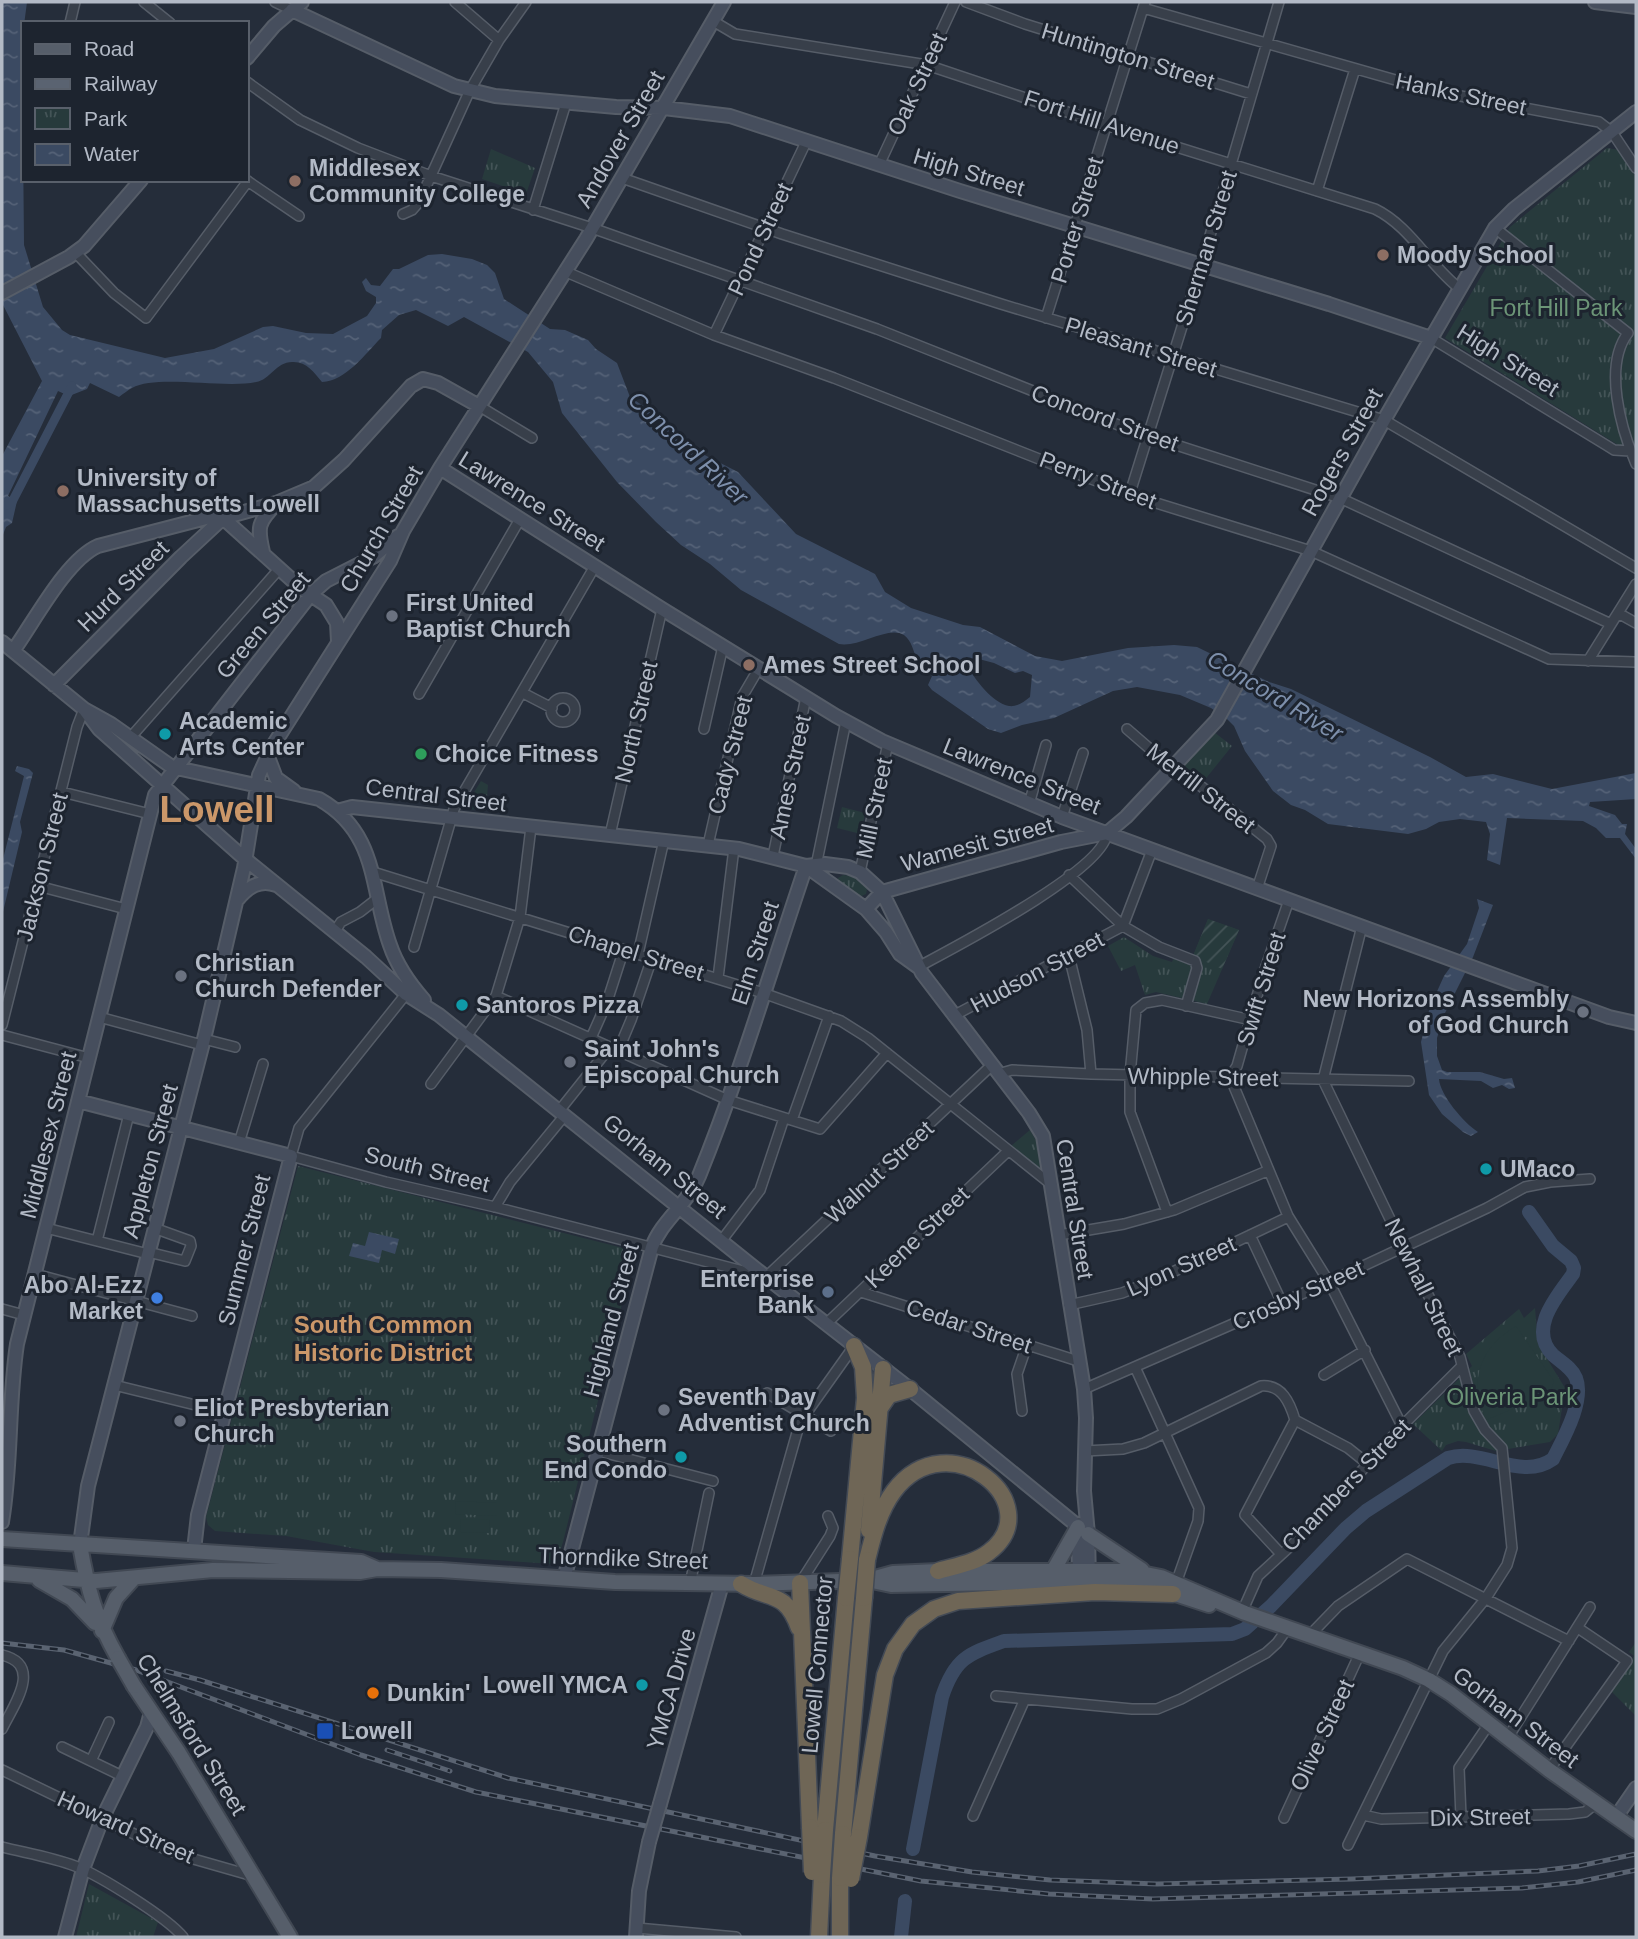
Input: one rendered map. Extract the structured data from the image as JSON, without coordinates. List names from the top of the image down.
{
  "streets": {
    "highway": ["Lowell Connector"],
    "main road": [
      "Andover Street",
      "High Street",
      "Rogers Street",
      "Lawrence Street",
      "Church Street",
      "Hurd Street",
      "Green Street",
      "Central Street",
      "Wamesit Street",
      "Elm Street",
      "Middlesex Street",
      "Appleton Street",
      "Gorham Street",
      "South Street",
      "Summer Street",
      "Highland Street",
      "Thorndike Street",
      "YMCA Drive",
      "Chelmsford Street"
    ],
    "street": [
      "Huntington Street",
      "Oak Street",
      "Hanks Street",
      "Fort Hill Avenue",
      "Porter Street",
      "Pond Street",
      "Sherman Street",
      "Pleasant Street",
      "Concord Street",
      "Perry Street",
      "North Street",
      "Cady Street",
      "Ames Street",
      "Merrill Street",
      "Mill Street",
      "Jackson Street",
      "Chapel Street",
      "Hudson Street",
      "Swift Street",
      "Whipple Street",
      "Walnut Street",
      "Keene Street",
      "Lyon Street",
      "Newhall Street",
      "Crosby Street",
      "Cedar Street",
      "Chambers Street",
      "Olive Street",
      "Dix Street",
      "Howard Street"
    ]
  },
  "crossings": [
    ["Huntington Street", "Porter Street"],
    ["Huntington Street", "Sherman Street"],
    ["Oak Street", "Fort Hill Avenue"],
    ["Oak Street", "High Street"],
    ["Hanks Street", "Porter Street"],
    ["Hanks Street", "Sherman Street"],
    ["Hanks Street", "Rogers Street"],
    ["Fort Hill Avenue", "Andover Street"],
    ["Fort Hill Avenue", "Porter Street"],
    ["Fort Hill Avenue", "Sherman Street"],
    ["Fort Hill Avenue", "Rogers Street"],
    ["Andover Street", "High Street"],
    ["Andover Street", "Pleasant Street"],
    ["Andover Street", "Concord Street"],
    ["Andover Street", "Perry Street"],
    ["Andover Street", "Church Street"],
    ["High Street", "Porter Street"],
    ["High Street", "Pond Street"],
    ["High Street", "Sherman Street"],
    ["High Street", "Rogers Street"],
    ["Porter Street", "Pleasant Street"],
    ["Pond Street", "Pleasant Street"],
    ["Pond Street", "Concord Street"],
    ["Pond Street", "Perry Street"],
    ["Sherman Street", "Pleasant Street"],
    ["Sherman Street", "Concord Street"],
    ["Sherman Street", "Perry Street"],
    ["Pleasant Street", "Rogers Street"],
    ["Concord Street", "Rogers Street"],
    ["Rogers Street", "Perry Street"],
    ["Rogers Street", "Lawrence Street"],
    ["Rogers Street", "Merrill Street"],
    ["Rogers Street", "Wamesit Street"],
    ["Lawrence Street", "Church Street"],
    ["Lawrence Street", "North Street"],
    ["Lawrence Street", "Cady Street"],
    ["Lawrence Street", "Ames Street"],
    ["Lawrence Street", "Merrill Street"],
    ["Lawrence Street", "Mill Street"],
    ["Lawrence Street", "Wamesit Street"],
    ["Lawrence Street", "Hudson Street"],
    ["Lawrence Street", "Swift Street"],
    ["Church Street", "Green Street"],
    ["Church Street", "Central Street"],
    ["Church Street", "Appleton Street"],
    ["Hurd Street", "Central Street"],
    ["Green Street", "Central Street"],
    ["Green Street", "Middlesex Street"],
    ["North Street", "Central Street"],
    ["Cady Street", "Central Street"],
    ["Ames Street", "Central Street"],
    ["Central Street", "Mill Street"],
    ["Central Street", "Wamesit Street"],
    ["Central Street", "Jackson Street"],
    ["Central Street", "Chapel Street"],
    ["Central Street", "Elm Street"],
    ["Central Street", "Hudson Street"],
    ["Central Street", "Whipple Street"],
    ["Central Street", "Middlesex Street"],
    ["Central Street", "Appleton Street"],
    ["Central Street", "Gorham Street"],
    ["Central Street", "Walnut Street"],
    ["Central Street", "Lyon Street"],
    ["Central Street", "Crosby Street"],
    ["Central Street", "Cedar Street"],
    ["Chapel Street", "Elm Street"],
    ["Chapel Street", "Walnut Street"],
    ["Chapel Street", "Keene Street"],
    ["Elm Street", "Gorham Street"],
    ["Elm Street", "Highland Street"],
    ["Swift Street", "Whipple Street"],
    ["Whipple Street", "Walnut Street"],
    ["Whipple Street", "Newhall Street"],
    ["Middlesex Street", "Gorham Street"],
    ["Middlesex Street", "South Street"],
    ["Appleton Street", "Gorham Street"],
    ["Appleton Street", "South Street"],
    ["Appleton Street", "Thorndike Street"],
    ["Appleton Street", "Chelmsford Street"],
    ["Gorham Street", "South Street"],
    ["Gorham Street", "Walnut Street"],
    ["Gorham Street", "Keene Street"],
    ["Gorham Street", "Summer Street"],
    ["Gorham Street", "Newhall Street"],
    ["Gorham Street", "Highland Street"],
    ["Gorham Street", "Chambers Street"],
    ["Gorham Street", "Thorndike Street"],
    ["Gorham Street", "Lowell Connector"],
    ["Gorham Street", "Olive Street"],
    ["Gorham Street", "Dix Street"],
    ["South Street", "Walnut Street"],
    ["South Street", "Summer Street"],
    ["South Street", "Highland Street"],
    ["Keene Street", "Cedar Street"],
    ["Summer Street", "Thorndike Street"],
    ["Newhall Street", "Crosby Street"],
    ["Newhall Street", "Chambers Street"],
    ["Newhall Street", "Dix Street"],
    ["Highland Street", "Thorndike Street"],
    ["Thorndike Street", "YMCA Drive"],
    ["Thorndike Street", "Chelmsford Street"],
    ["Chelmsford Street", "Howard Street"]
  ],
  "districts": ["Lowell", "South Common Historic District"],
  "water": ["Concord River"],
  "parks": ["Fort Hill Park", "Oliveria Park"],
  "places": {
    "other": [
      "Middlesex Community College",
      "Moody School",
      "University of Massachusetts Lowell",
      "First United Baptist Church",
      "Ames Street School",
      "Academic Arts Center",
      "Choice Fitness",
      "Christian Church Defender",
      "Santoros Pizza",
      "New Horizons Assembly of God Church",
      "Saint John's Episcopal Church",
      "UMaco",
      "Enterprise Bank",
      "Abo Al-Ezz Market",
      "Seventh Day Adventist Church",
      "Eliot Presbyterian Church",
      "Southern End Condo",
      "Lowell YMCA",
      "Dunkin'"
    ],
    "transit": ["Lowell"]
  },
  "legend": [
    "Road",
    "Railway",
    "Park",
    "Water"
  ]
}
